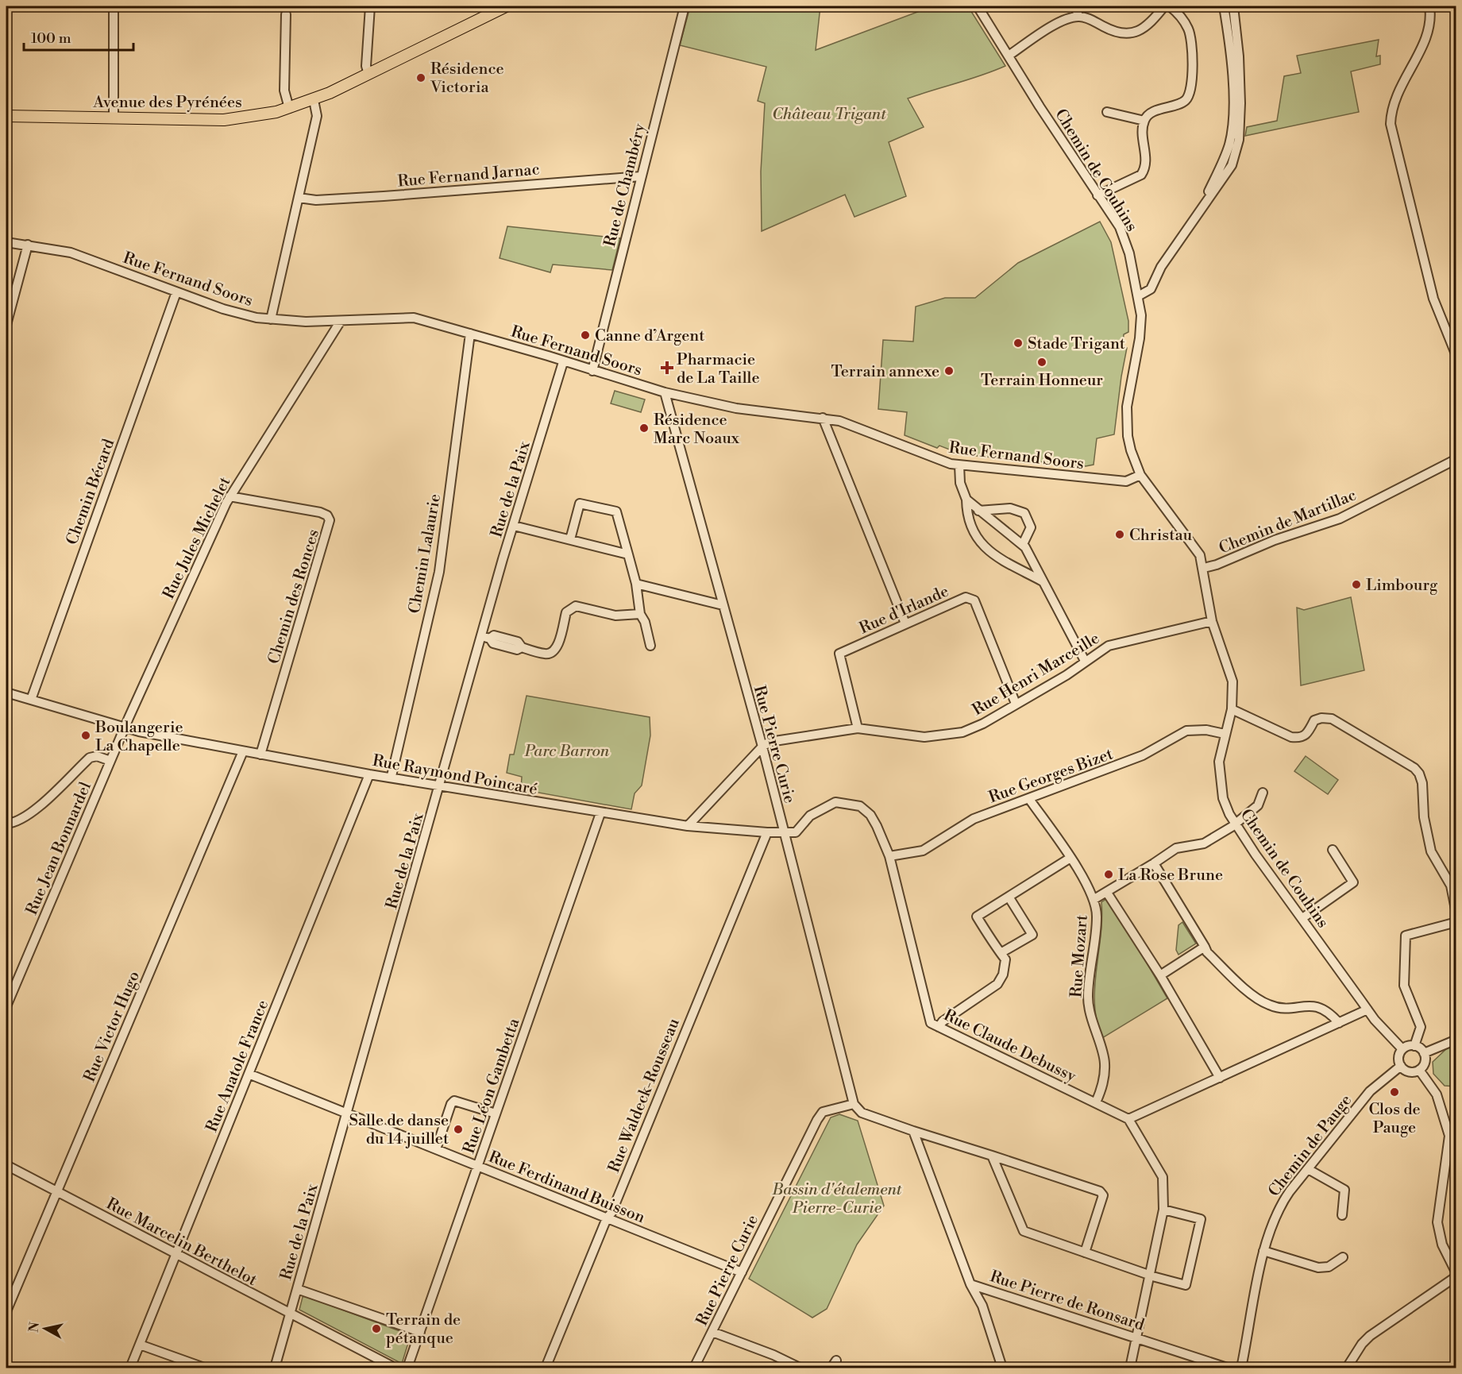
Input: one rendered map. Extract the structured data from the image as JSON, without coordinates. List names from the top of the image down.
{
  "streets": {
    "main road": ["Avenue des Pyrénées"],
    "street": [
      "Chemin de Couhins",
      "Rue Fernand Jarnac",
      "Rue de Chambéry",
      "Rue Fernand Soors",
      "Rue de la Paix",
      "Chemin Bécard",
      "Chemin de Martillac",
      "Rue Jules Michelet",
      "Chemin Lalaurie",
      "Chemin des Ronces",
      "Rue d'Irlande",
      "Rue Henri Marceille",
      "Rue Pierre Curie",
      "Rue Raymond Poincaré",
      "Rue Georges Bizet",
      "Rue Jean Bonnardel",
      "Rue Mozart",
      "Rue Victor Hugo",
      "Rue Claude Debussy",
      "Rue Anatole France",
      "Rue Léon Gambetta",
      "Rue Waldeck-Rousseau",
      "Chemin de Pauge",
      "Rue Ferdinand Buisson",
      "Rue Marcelin Berthelot",
      "Rue Pierre de Ronsard"
    ]
  },
  "crossings": [
    ["Chemin de Couhins", "Rue Fernand Soors"],
    ["Chemin de Couhins", "Chemin de Martillac"],
    ["Chemin de Couhins", "Rue Henri Marceille"],
    ["Chemin de Couhins", "Rue Georges Bizet"],
    ["Chemin de Couhins", "Chemin de Pauge"],
    ["Rue Fernand Jarnac", "Rue de Chambéry"],
    ["Rue de Chambéry", "Rue Fernand Soors"],
    ["Rue Fernand Soors", "Rue de la Paix"],
    ["Rue Fernand Soors", "Chemin Bécard"],
    ["Rue Fernand Soors", "Rue Jules Michelet"],
    ["Rue Fernand Soors", "Chemin Lalaurie"],
    ["Rue Fernand Soors", "Rue Pierre Curie"],
    ["Rue de la Paix", "Rue Raymond Poincaré"],
    ["Rue de la Paix", "Rue Ferdinand Buisson"],
    ["Rue de la Paix", "Rue Marcelin Berthelot"],
    ["Chemin Bécard", "Rue Raymond Poincaré"],
    ["Rue Jules Michelet", "Chemin des Ronces"],
    ["Rue Jules Michelet", "Rue Raymond Poincaré"],
    ["Rue Jules Michelet", "Rue Jean Bonnardel"],
    ["Chemin Lalaurie", "Rue Raymond Poincaré"],
    ["Chemin des Ronces", "Rue Raymond Poincaré"],
    ["Rue d'Irlande", "Rue Henri Marceille"],
    ["Rue Henri Marceille", "Rue Pierre Curie"],
    ["Rue Pierre Curie", "Rue Raymond Poincaré"],
    ["Rue Pierre Curie", "Rue Claude Debussy"],
    ["Rue Pierre Curie", "Rue Ferdinand Buisson"],
    ["Rue Pierre Curie", "Rue Pierre de Ronsard"],
    ["Rue Raymond Poincaré", "Rue Jean Bonnardel"],
    ["Rue Raymond Poincaré", "Rue Victor Hugo"],
    ["Rue Raymond Poincaré", "Rue Claude Debussy"],
    ["Rue Raymond Poincaré", "Rue Anatole France"],
    ["Rue Raymond Poincaré", "Rue Léon Gambetta"],
    ["Rue Raymond Poincaré", "Rue Waldeck-Rousseau"],
    ["Rue Georges Bizet", "Rue Mozart"],
    ["Rue Georges Bizet", "Rue Claude Debussy"],
    ["Rue Mozart", "Rue Claude Debussy"],
    ["Rue Victor Hugo", "Rue Marcelin Berthelot"],
    ["Rue Anatole France", "Rue Ferdinand Buisson"],
    ["Rue Anatole France", "Rue Marcelin Berthelot"],
    ["Rue Léon Gambetta", "Rue Ferdinand Buisson"],
    ["Rue Waldeck-Rousseau", "Rue Ferdinand Buisson"]
  ],
  "parks": ["Château Trigant", "Parc Barron", "Bassin d'étalement Pierre-Curie"],
  "places": {
    "other": [
      "Résidence Victoria",
      "Canne d’Argent",
      "Stade Trigant",
      "Terrain Honneur",
      "Terrain annexe",
      "Résidence Marc Noaux",
      "Christau",
      "Limbourg",
      "Boulangerie La Chapelle",
      "La Rose Brune",
      "Clos de Pauge",
      "Salle de danse du 14 juillet",
      "Terrain de pétanque"
    ],
    "health": ["Pharmacie de La Taille"]
  },
  "scale_bar": "100 m",
  "north": "left"
}
